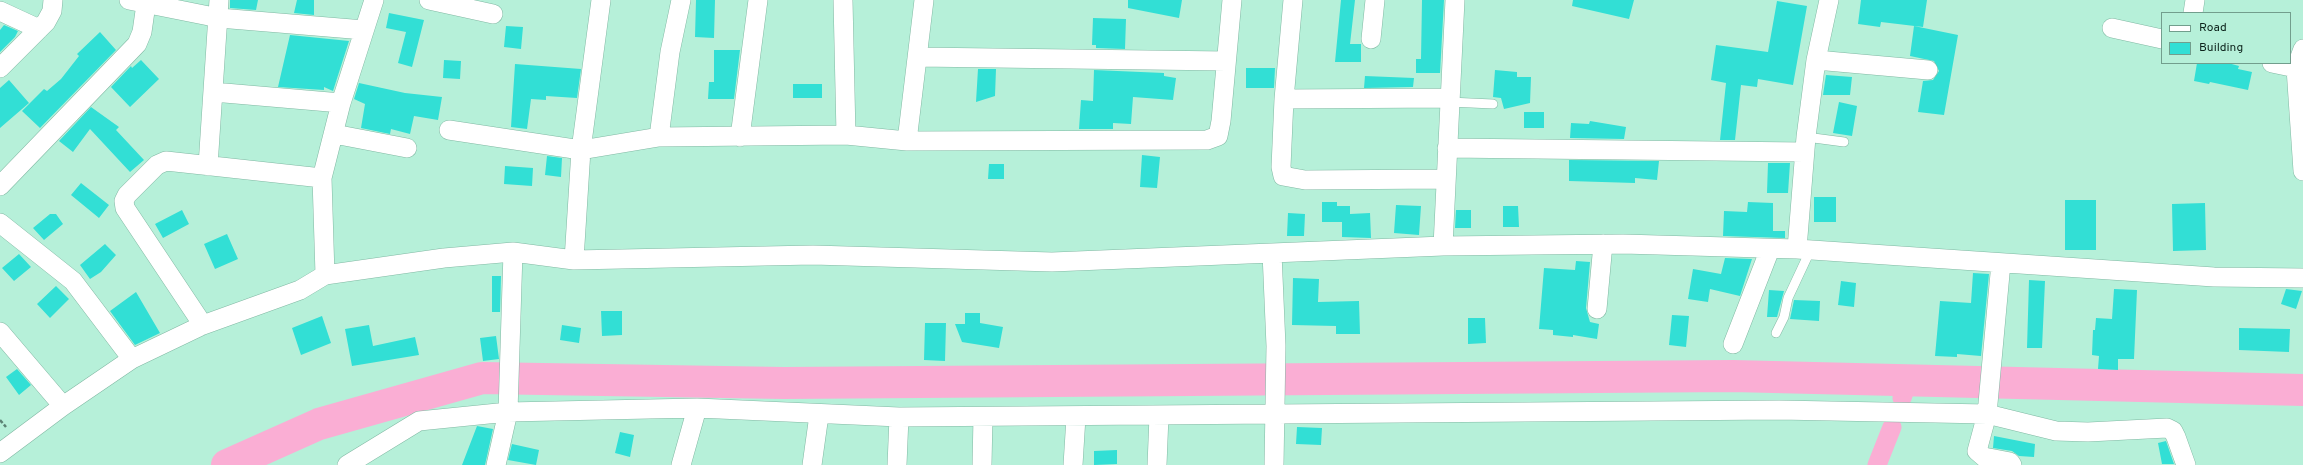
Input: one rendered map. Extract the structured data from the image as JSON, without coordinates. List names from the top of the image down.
{
  "legend": ["Road", "Building"]
}
